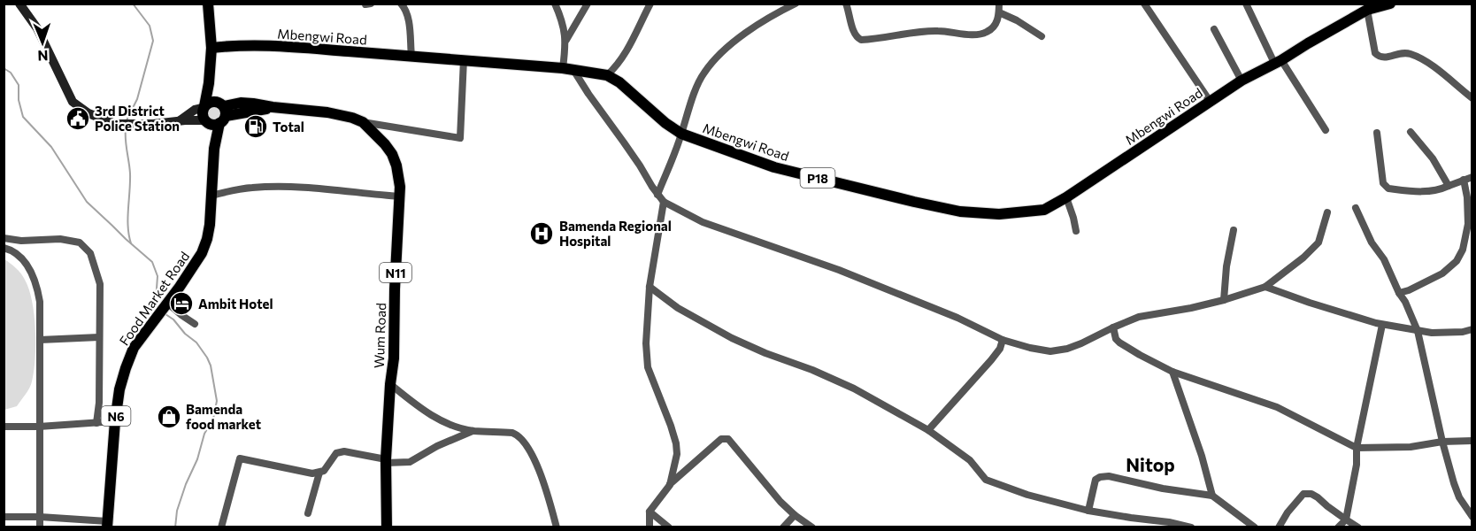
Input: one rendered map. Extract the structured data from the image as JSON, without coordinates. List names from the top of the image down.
{
  "streets": {
    "main road": [
      "Mbengwi Road",
      "P18",
      "N11",
      "Food Market Road",
      "Wum Road",
      "N6"
    ]
  },
  "crossings": [
    ["Mbengwi Road", "N6"],
    ["Food Market Road", "Wum Road"],
    ["Food Market Road", "N6"],
    ["Wum Road", "N6"]
  ],
  "districts": ["Nitop"],
  "places": {
    "public building": ["3rd District Police Station"],
    "fuel station": ["Total"],
    "hospital": ["Bamenda Regional Hospital"],
    "hotel": ["Ambit Hotel"],
    "shop": ["Bamenda food market"]
  },
  "north": "bottom"
}
